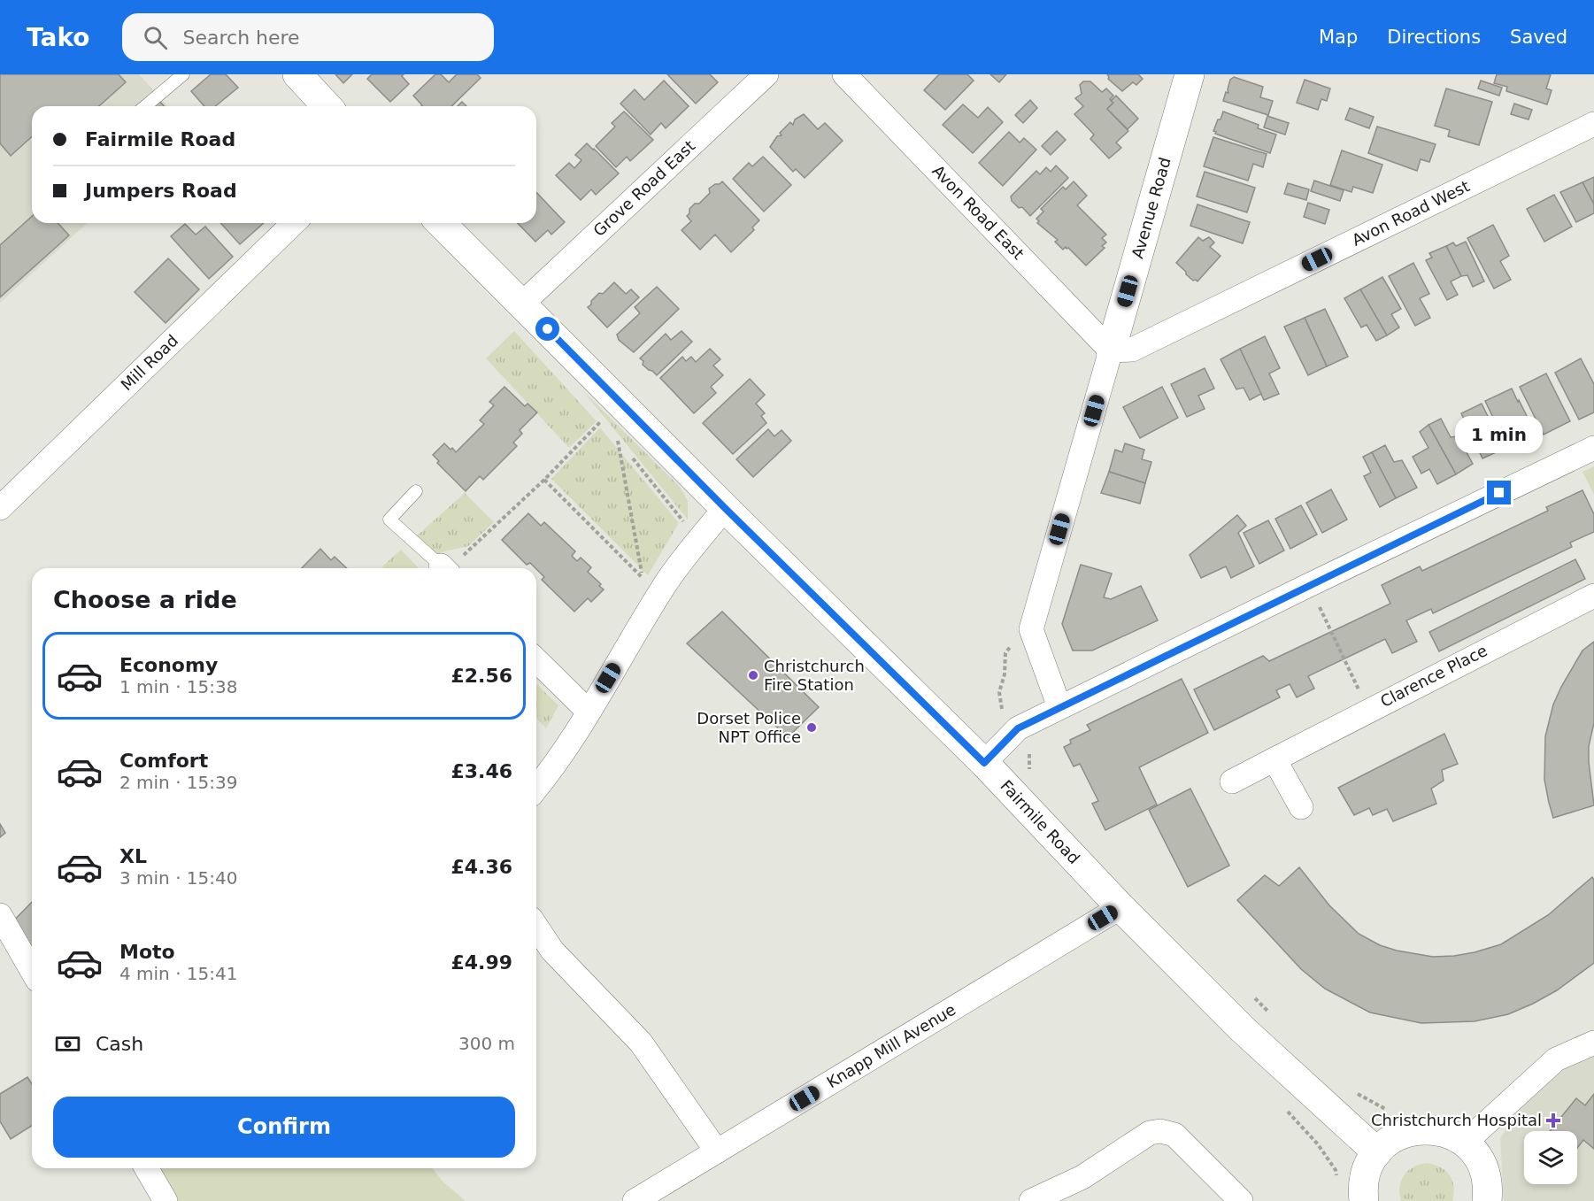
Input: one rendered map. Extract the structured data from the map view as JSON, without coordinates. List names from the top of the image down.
{
  "streets": {
    "main road": ["Avenue Road", "Fairmile Road"],
    "street": [
      "Grove Road East",
      "Avon Road East",
      "Avon Road West",
      "Mill Road",
      "Clarence Place",
      "Knapp Mill Avenue"
    ]
  },
  "crossings": [
    ["Grove Road East", "Fairmile Road"],
    ["Avenue Road", "Avon Road East"],
    ["Avenue Road", "Avon Road West"],
    ["Avon Road East", "Avon Road West"],
    ["Fairmile Road", "Knapp Mill Avenue"]
  ],
  "places": {
    "other": ["Christchurch Fire Station", "Dorset Police NPT Office"],
    "health": ["Christchurch Hospital"]
  },
  "page": {
    "header": "Tako",
    "search": "Search here",
    "nav": ["Map", "Directions", "Saved"],
    "banner": ["Fairmile Road", "Jumpers Road"],
    "bubble": "1 min",
    "heading": "Choose a ride",
    "list": [
      {
        "name": "Economy",
        "note": "1 min · 15:38",
        "value": "£2.56"
      },
      {
        "name": "Comfort",
        "note": "2 min · 15:39",
        "value": "£3.46"
      },
      {
        "name": "XL",
        "note": "3 min · 15:40",
        "value": "£4.36"
      },
      {
        "name": "Moto",
        "note": "4 min · 15:41",
        "value": "£4.99"
      }
    ],
    "pay": ["Cash", "300 m"],
    "buttons": "Confirm"
  }
}
